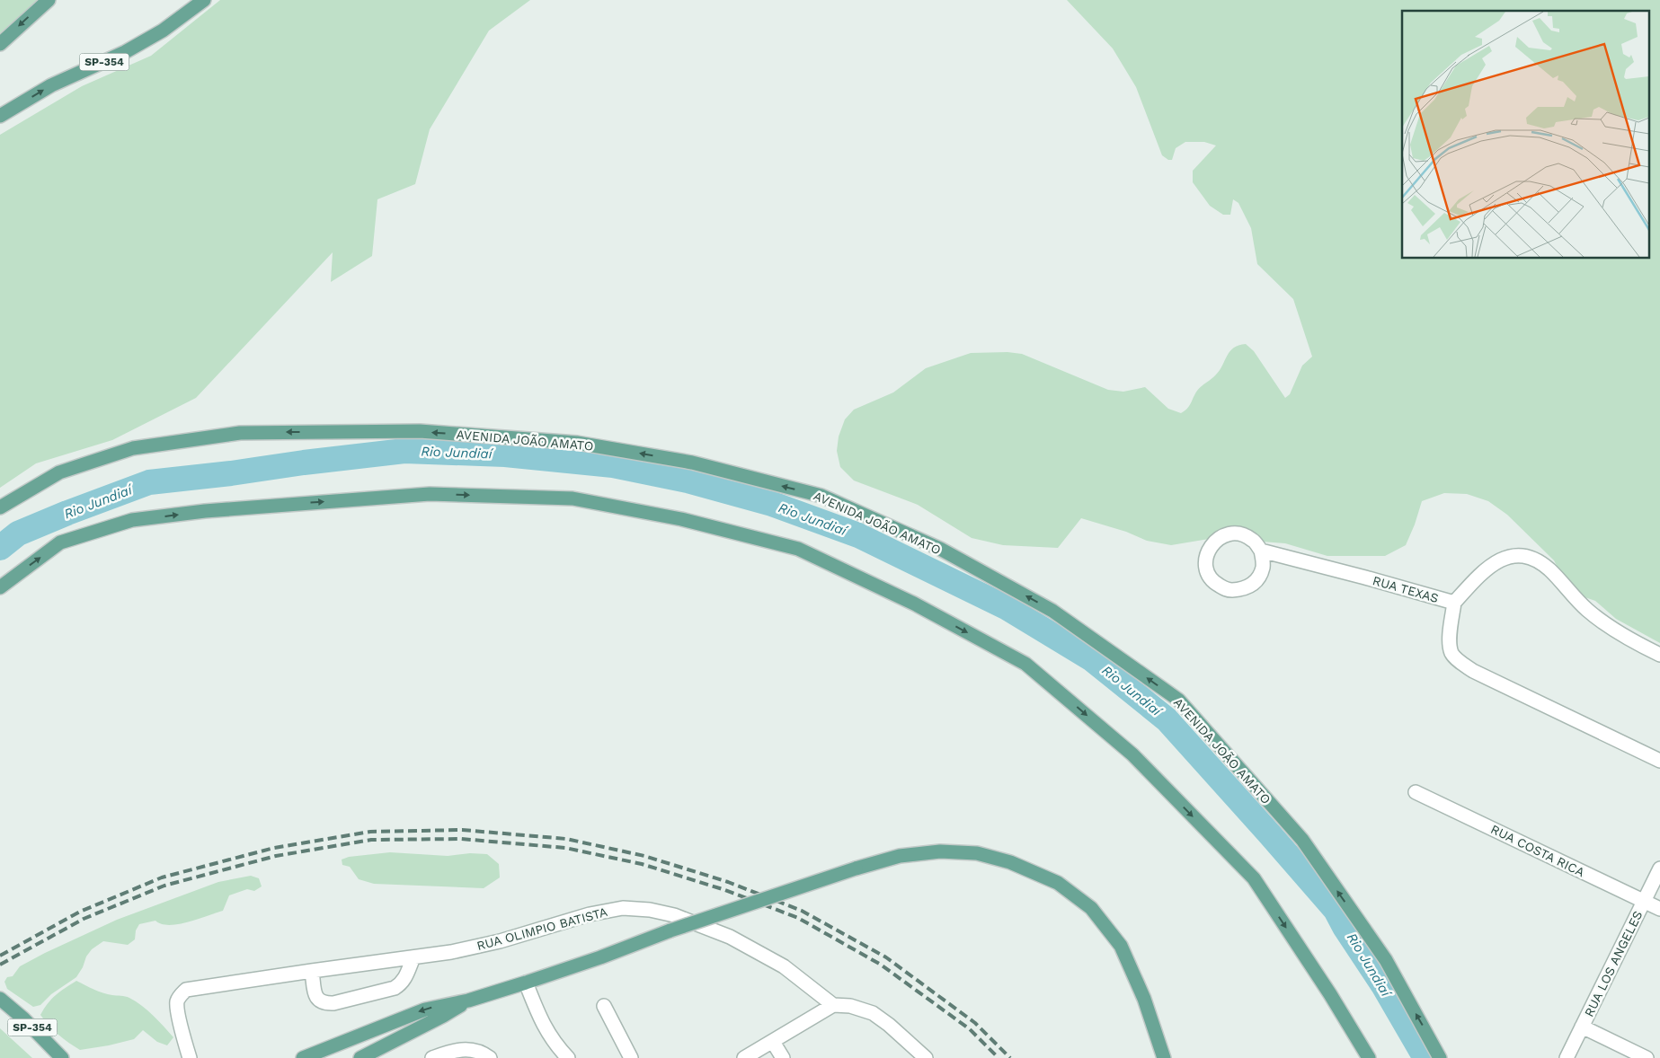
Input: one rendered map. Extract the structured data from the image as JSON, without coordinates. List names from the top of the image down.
{
  "streets": {
    "main road": ["SP-354", "AVENIDA JOÃO AMATO"],
    "street": [
      "RUA TEXAS",
      "RUA COSTA RICA",
      "RUA OLIMPIO BATISTA",
      "RUA LOS ANGELES"
    ]
  },
  "crossings": [
    ["RUA COSTA RICA", "RUA LOS ANGELES"]
  ],
  "water": ["Rio Jundiaí"]
}
